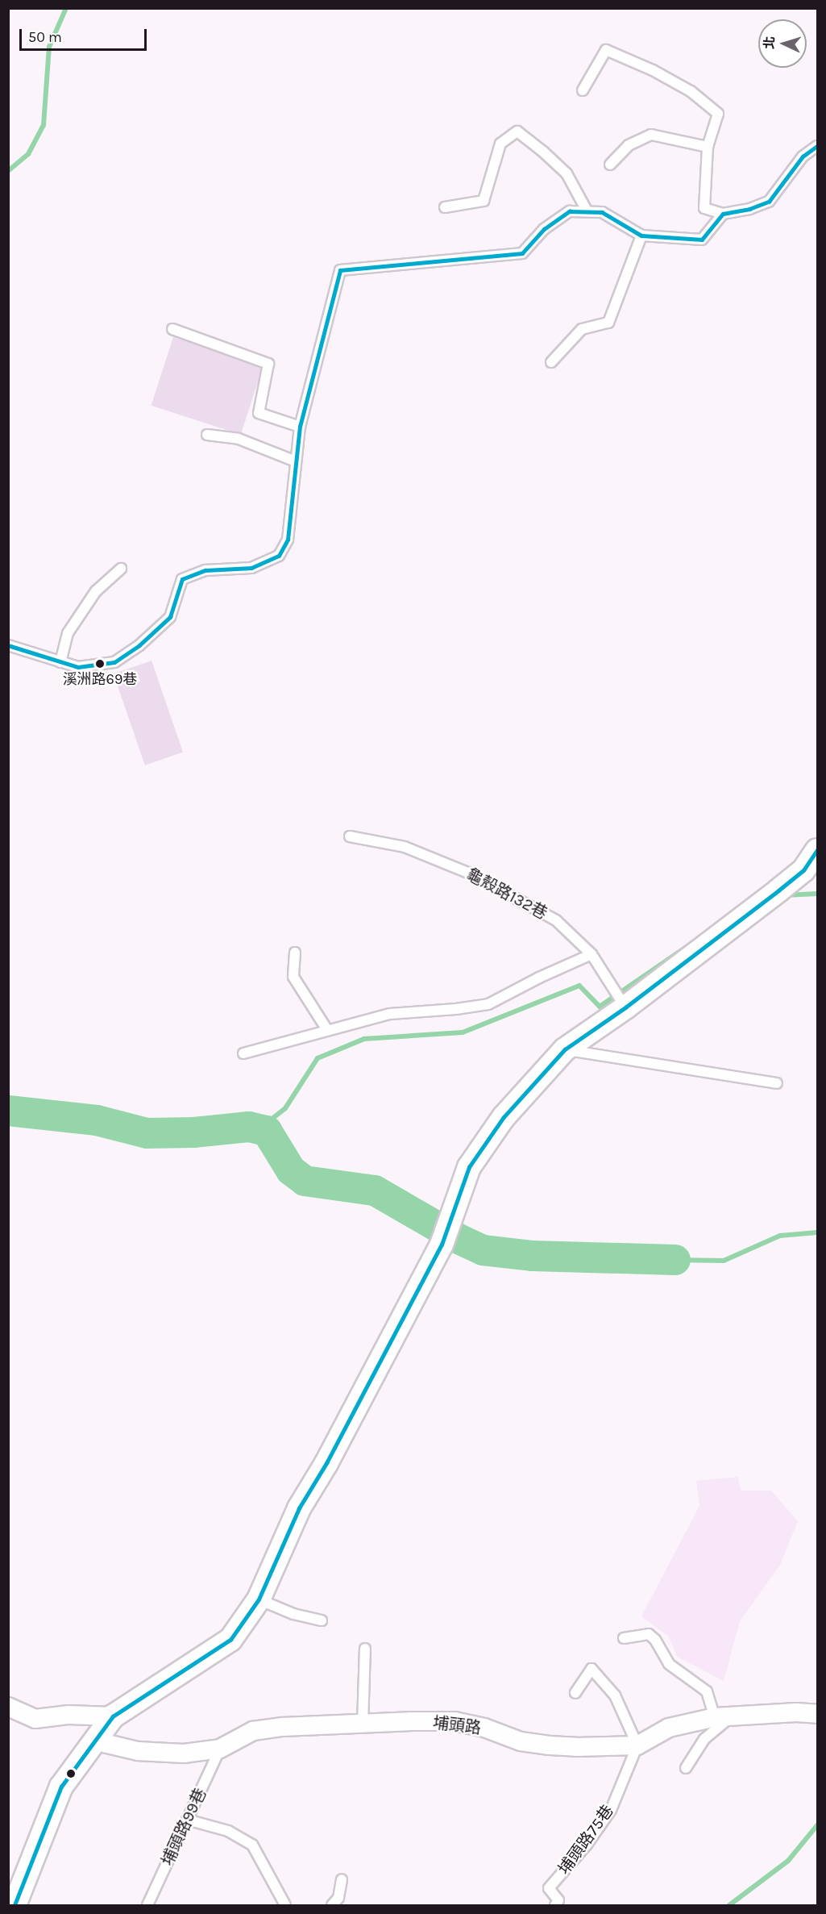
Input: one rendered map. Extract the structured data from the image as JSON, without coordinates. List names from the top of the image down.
{
  "streets": {
    "street": ["埔頭路"],
    "lane": ["龜殼路132巷", "埔頭路99巷", "埔頭路75巷"]
  },
  "crossings": [
    ["埔頭路", "埔頭路99巷"],
    ["埔頭路", "埔頭路75巷"]
  ],
  "places": ["溪洲路69巷"],
  "scale_bar": "50 m",
  "north": "left"
}
